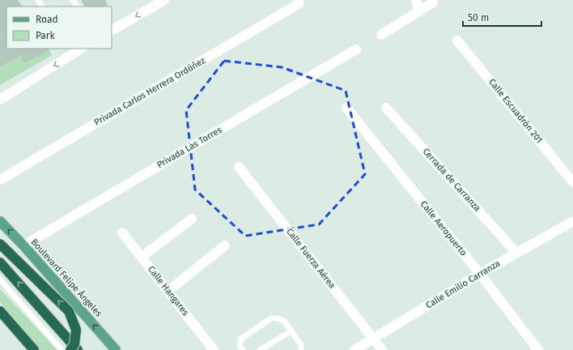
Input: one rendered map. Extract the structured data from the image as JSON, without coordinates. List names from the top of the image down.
{
  "streets": {
    "main road": ["Boulevard Felipe Ángeles"],
    "street": [
      "Privada Carlos Herrera Ordóñez",
      "Calle Escuadrón 201",
      "Privada Las Torres",
      "Cerrada de Carranza",
      "Calle Aeropuerto",
      "Calle Fuerza Aérea",
      "Calle Emilio Carranza",
      "Calle Hangares"
    ]
  },
  "crossings": [
    ["Privada Las Torres", "Boulevard Felipe Ángeles"],
    ["Cerrada de Carranza", "Calle Emilio Carranza"],
    ["Calle Aeropuerto", "Calle Emilio Carranza"],
    ["Calle Fuerza Aérea", "Calle Emilio Carranza"]
  ],
  "one_way": ["Boulevard Felipe Ángeles"],
  "legend": ["Road", "Park"],
  "scale_bar": "50 m"
}
